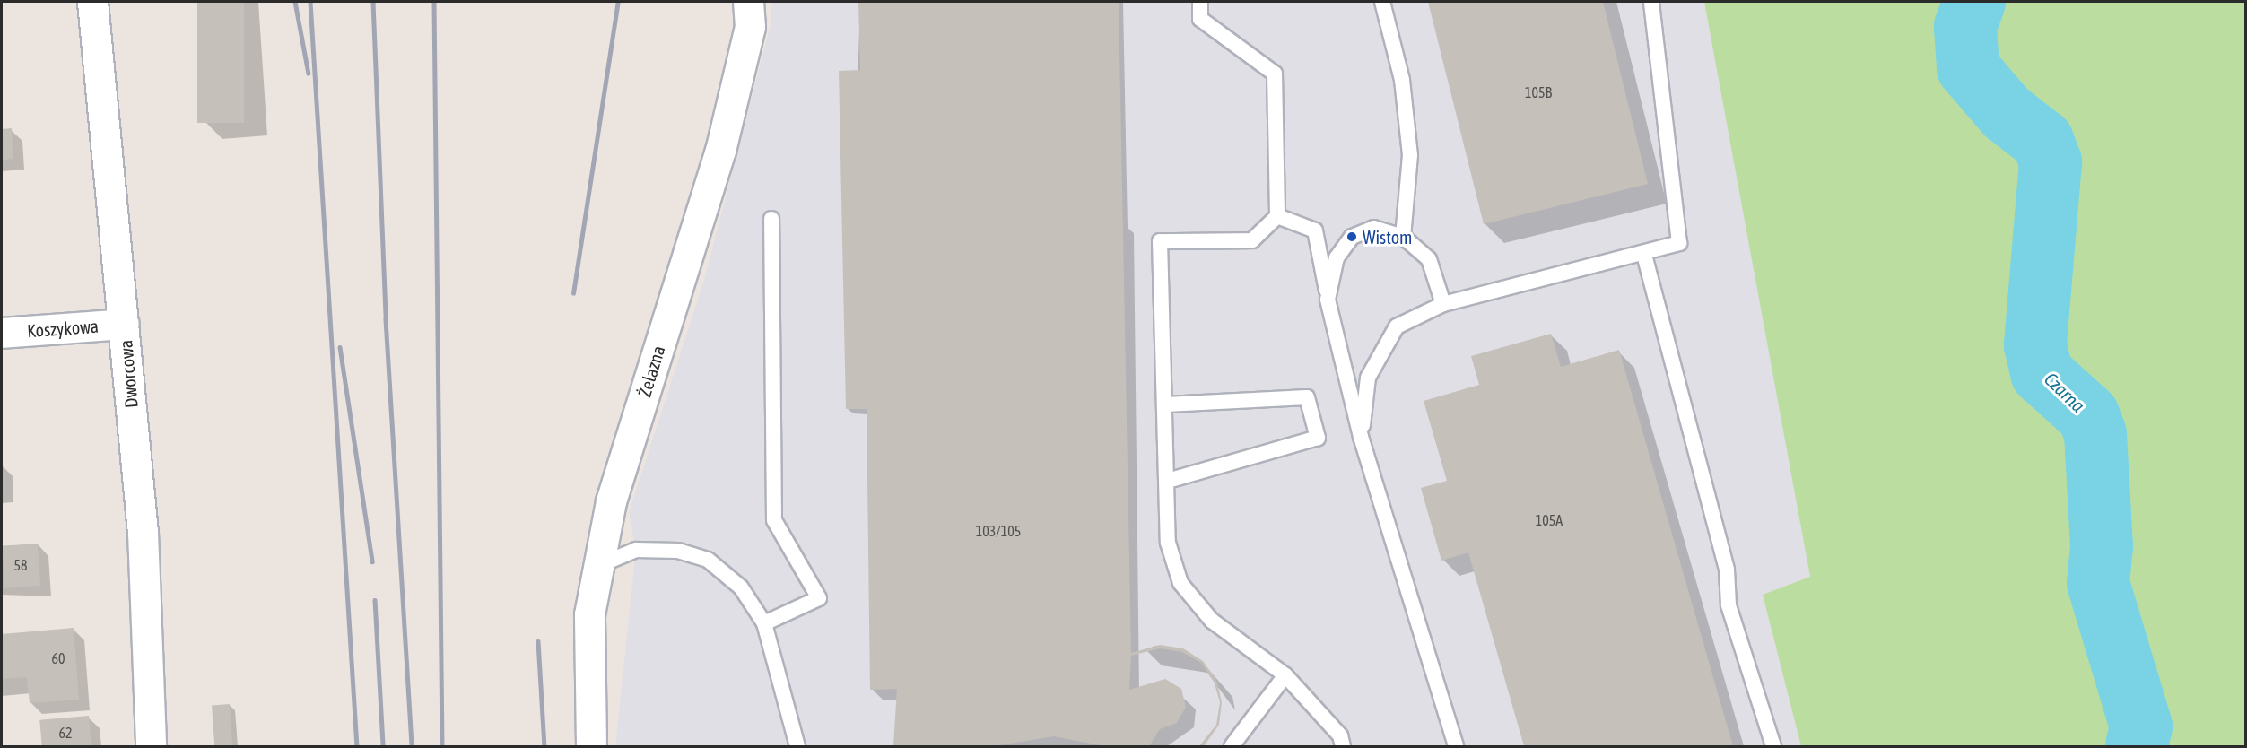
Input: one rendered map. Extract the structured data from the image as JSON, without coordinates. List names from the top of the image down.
{
  "streets": {
    "street": ["Koszykowa", "Żelazna", "Dworcowa"]
  },
  "crossings": [
    ["Koszykowa", "Dworcowa"]
  ],
  "water": ["Czarna"],
  "places": ["Wistom"],
  "house_numbers": [
    "105B",
    "105A",
    "103/105",
    "58",
    "60",
    "62"
  ]
}
